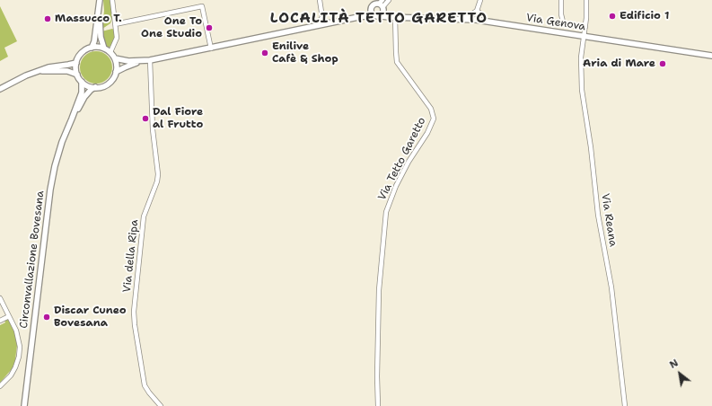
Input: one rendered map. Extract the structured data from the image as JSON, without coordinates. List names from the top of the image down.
{
  "streets": {
    "main road": ["Via Genova", "Circonvallazione Bovesana"],
    "street": ["Via Tetto Garetto", "Via Reana", "Via della Ripa"]
  },
  "crossings": [
    ["Via Genova", "Via Tetto Garetto"],
    ["Via Genova", "Via Reana"]
  ],
  "districts": ["LOCALITÀ TETTO GARETTO"],
  "places": [
    "Edificio 1",
    "Massucco T.",
    "One To One Studio",
    "Enilive Cafè & Shop",
    "Aria di Mare",
    "Dal Fiore al Frutto",
    "Discar Cuneo Bovesana"
  ],
  "north": "top left"
}
